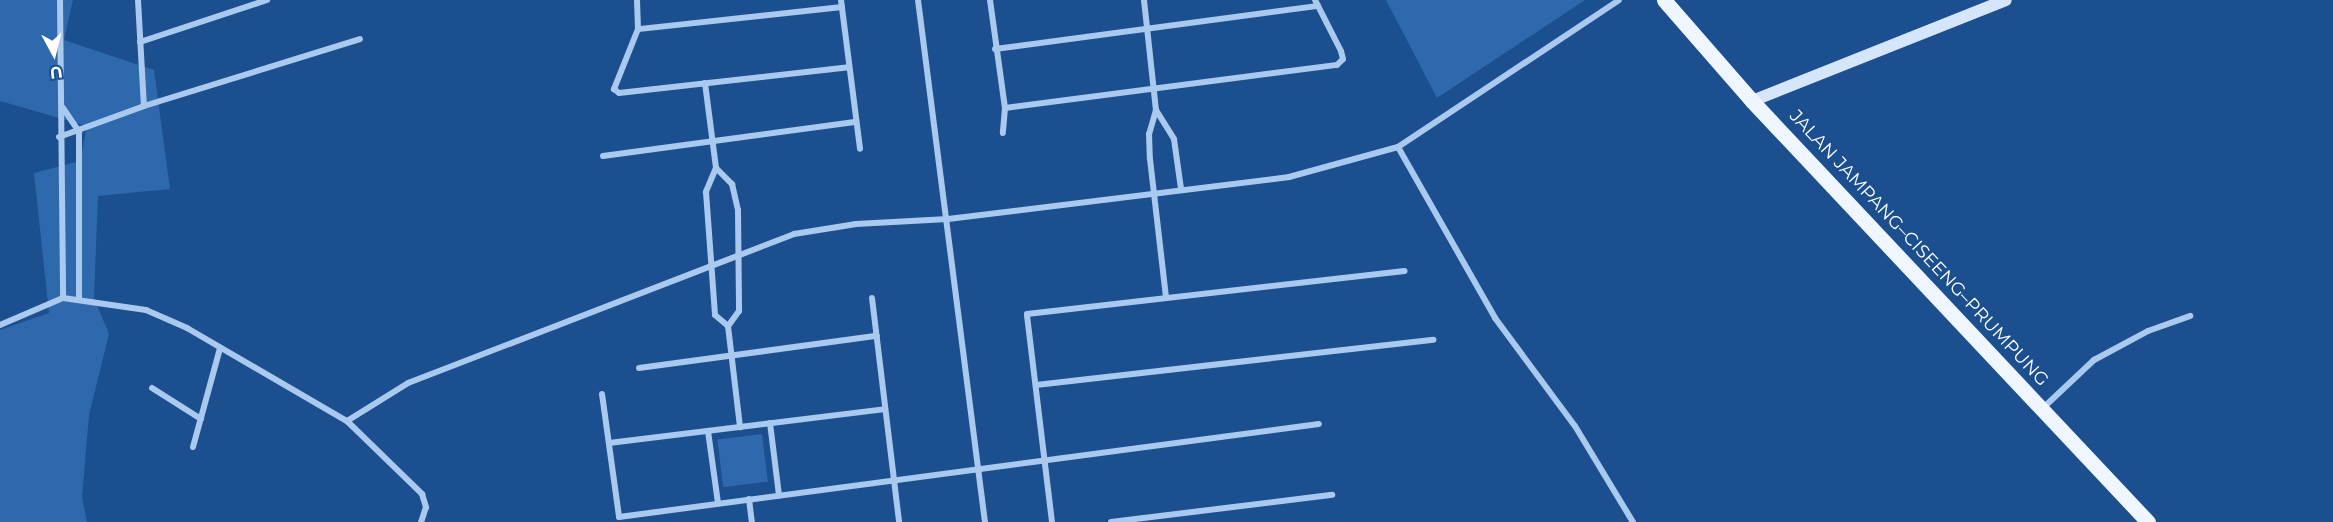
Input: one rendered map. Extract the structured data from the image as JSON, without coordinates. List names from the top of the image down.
{
  "streets": {
    "main road": ["JALAN JAMPANG–CISEENG–PRUMPUNG"]
  },
  "north": "bottom"
}
